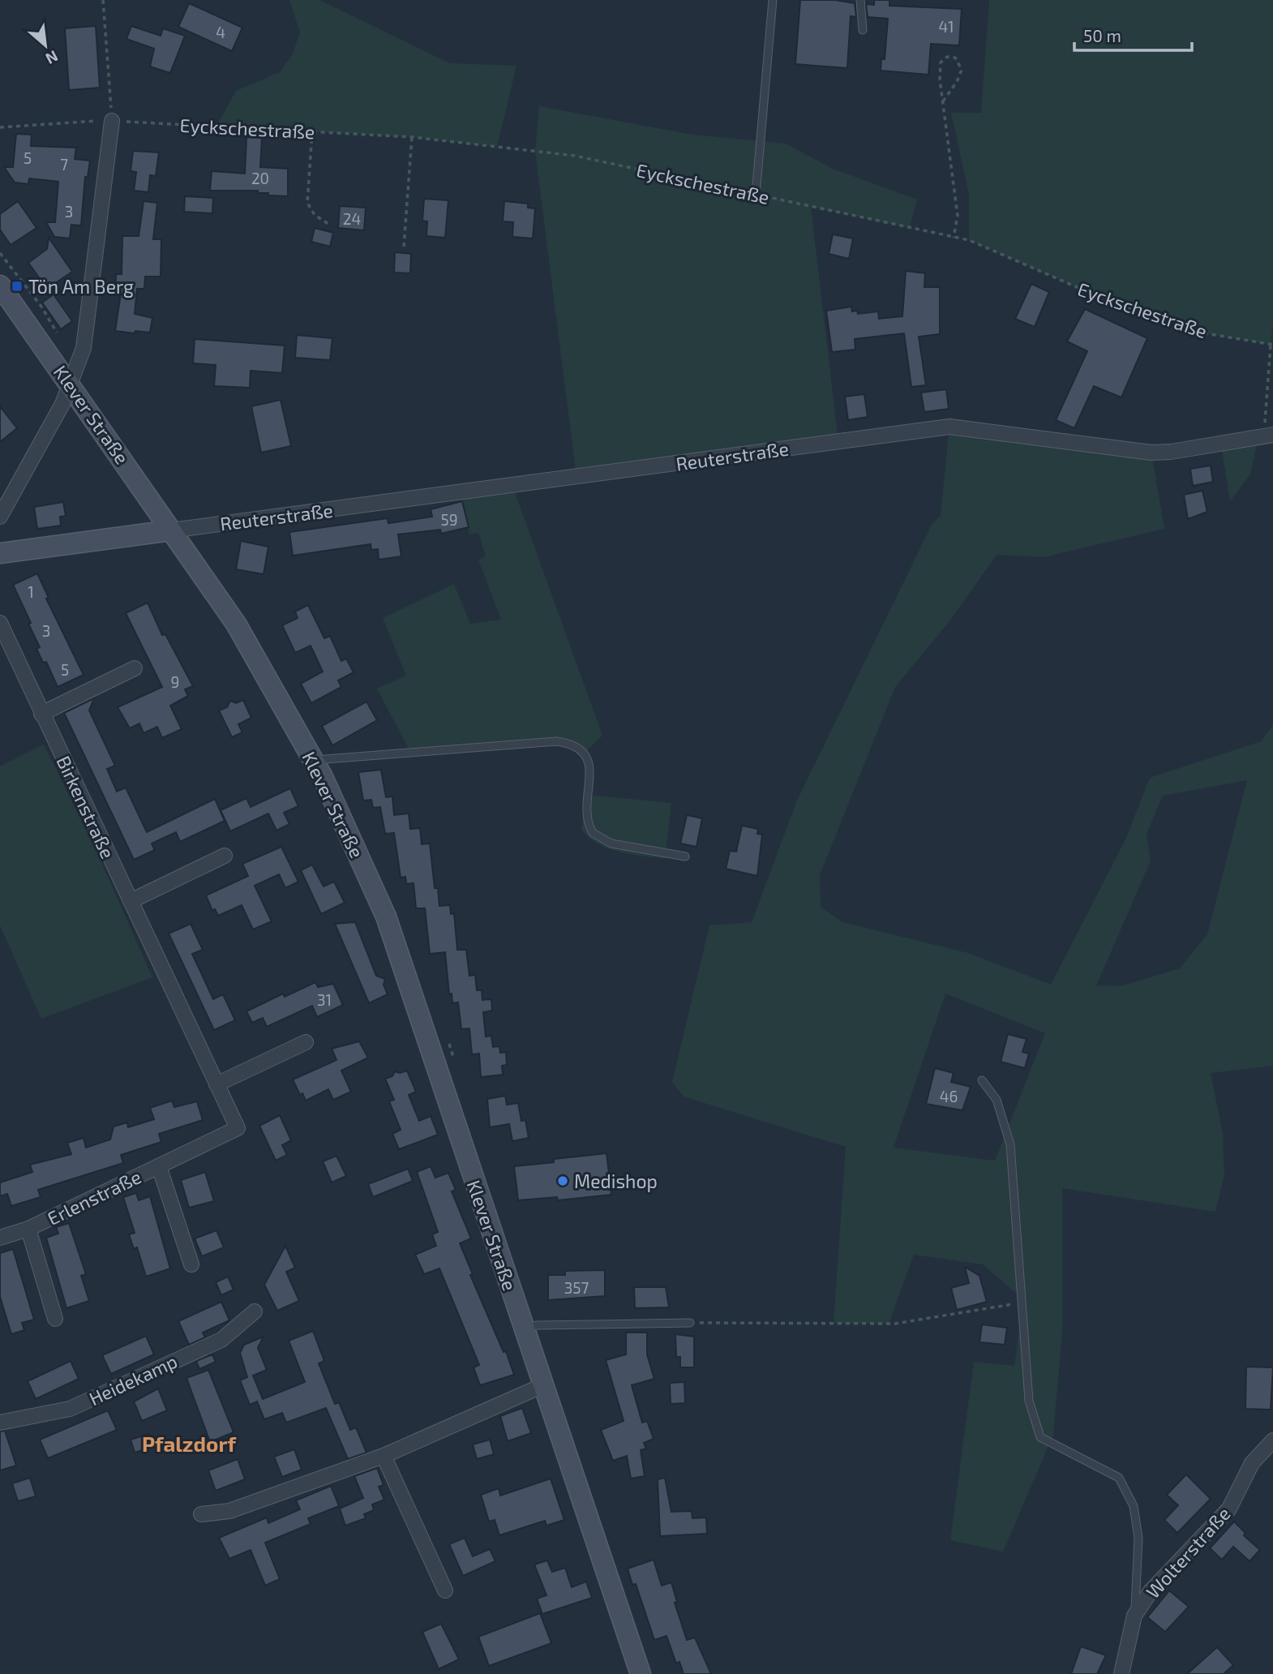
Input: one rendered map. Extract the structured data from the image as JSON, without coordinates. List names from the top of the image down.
{
  "streets": {
    "street": [
      "Klever Straße",
      "Reuterstraße",
      "Birkenstraße",
      "Erlenstraße",
      "Heidekamp",
      "Wolterstraße"
    ],
    "path": ["Eyckschestraße"]
  },
  "crossings": [
    ["Klever Straße", "Reuterstraße"],
    ["Birkenstraße", "Erlenstraße"]
  ],
  "districts": ["Pfalzdorf"],
  "places": {
    "transit": ["Tön Am Berg"],
    "other": ["Medishop"]
  },
  "house_numbers": [
    "41",
    "4",
    "5",
    "7",
    "20",
    "3",
    "24",
    "59",
    "1",
    "3",
    "5",
    "9",
    "31",
    "46",
    "357"
  ],
  "scale_bar": "50 m",
  "north": "bottom right"
}
